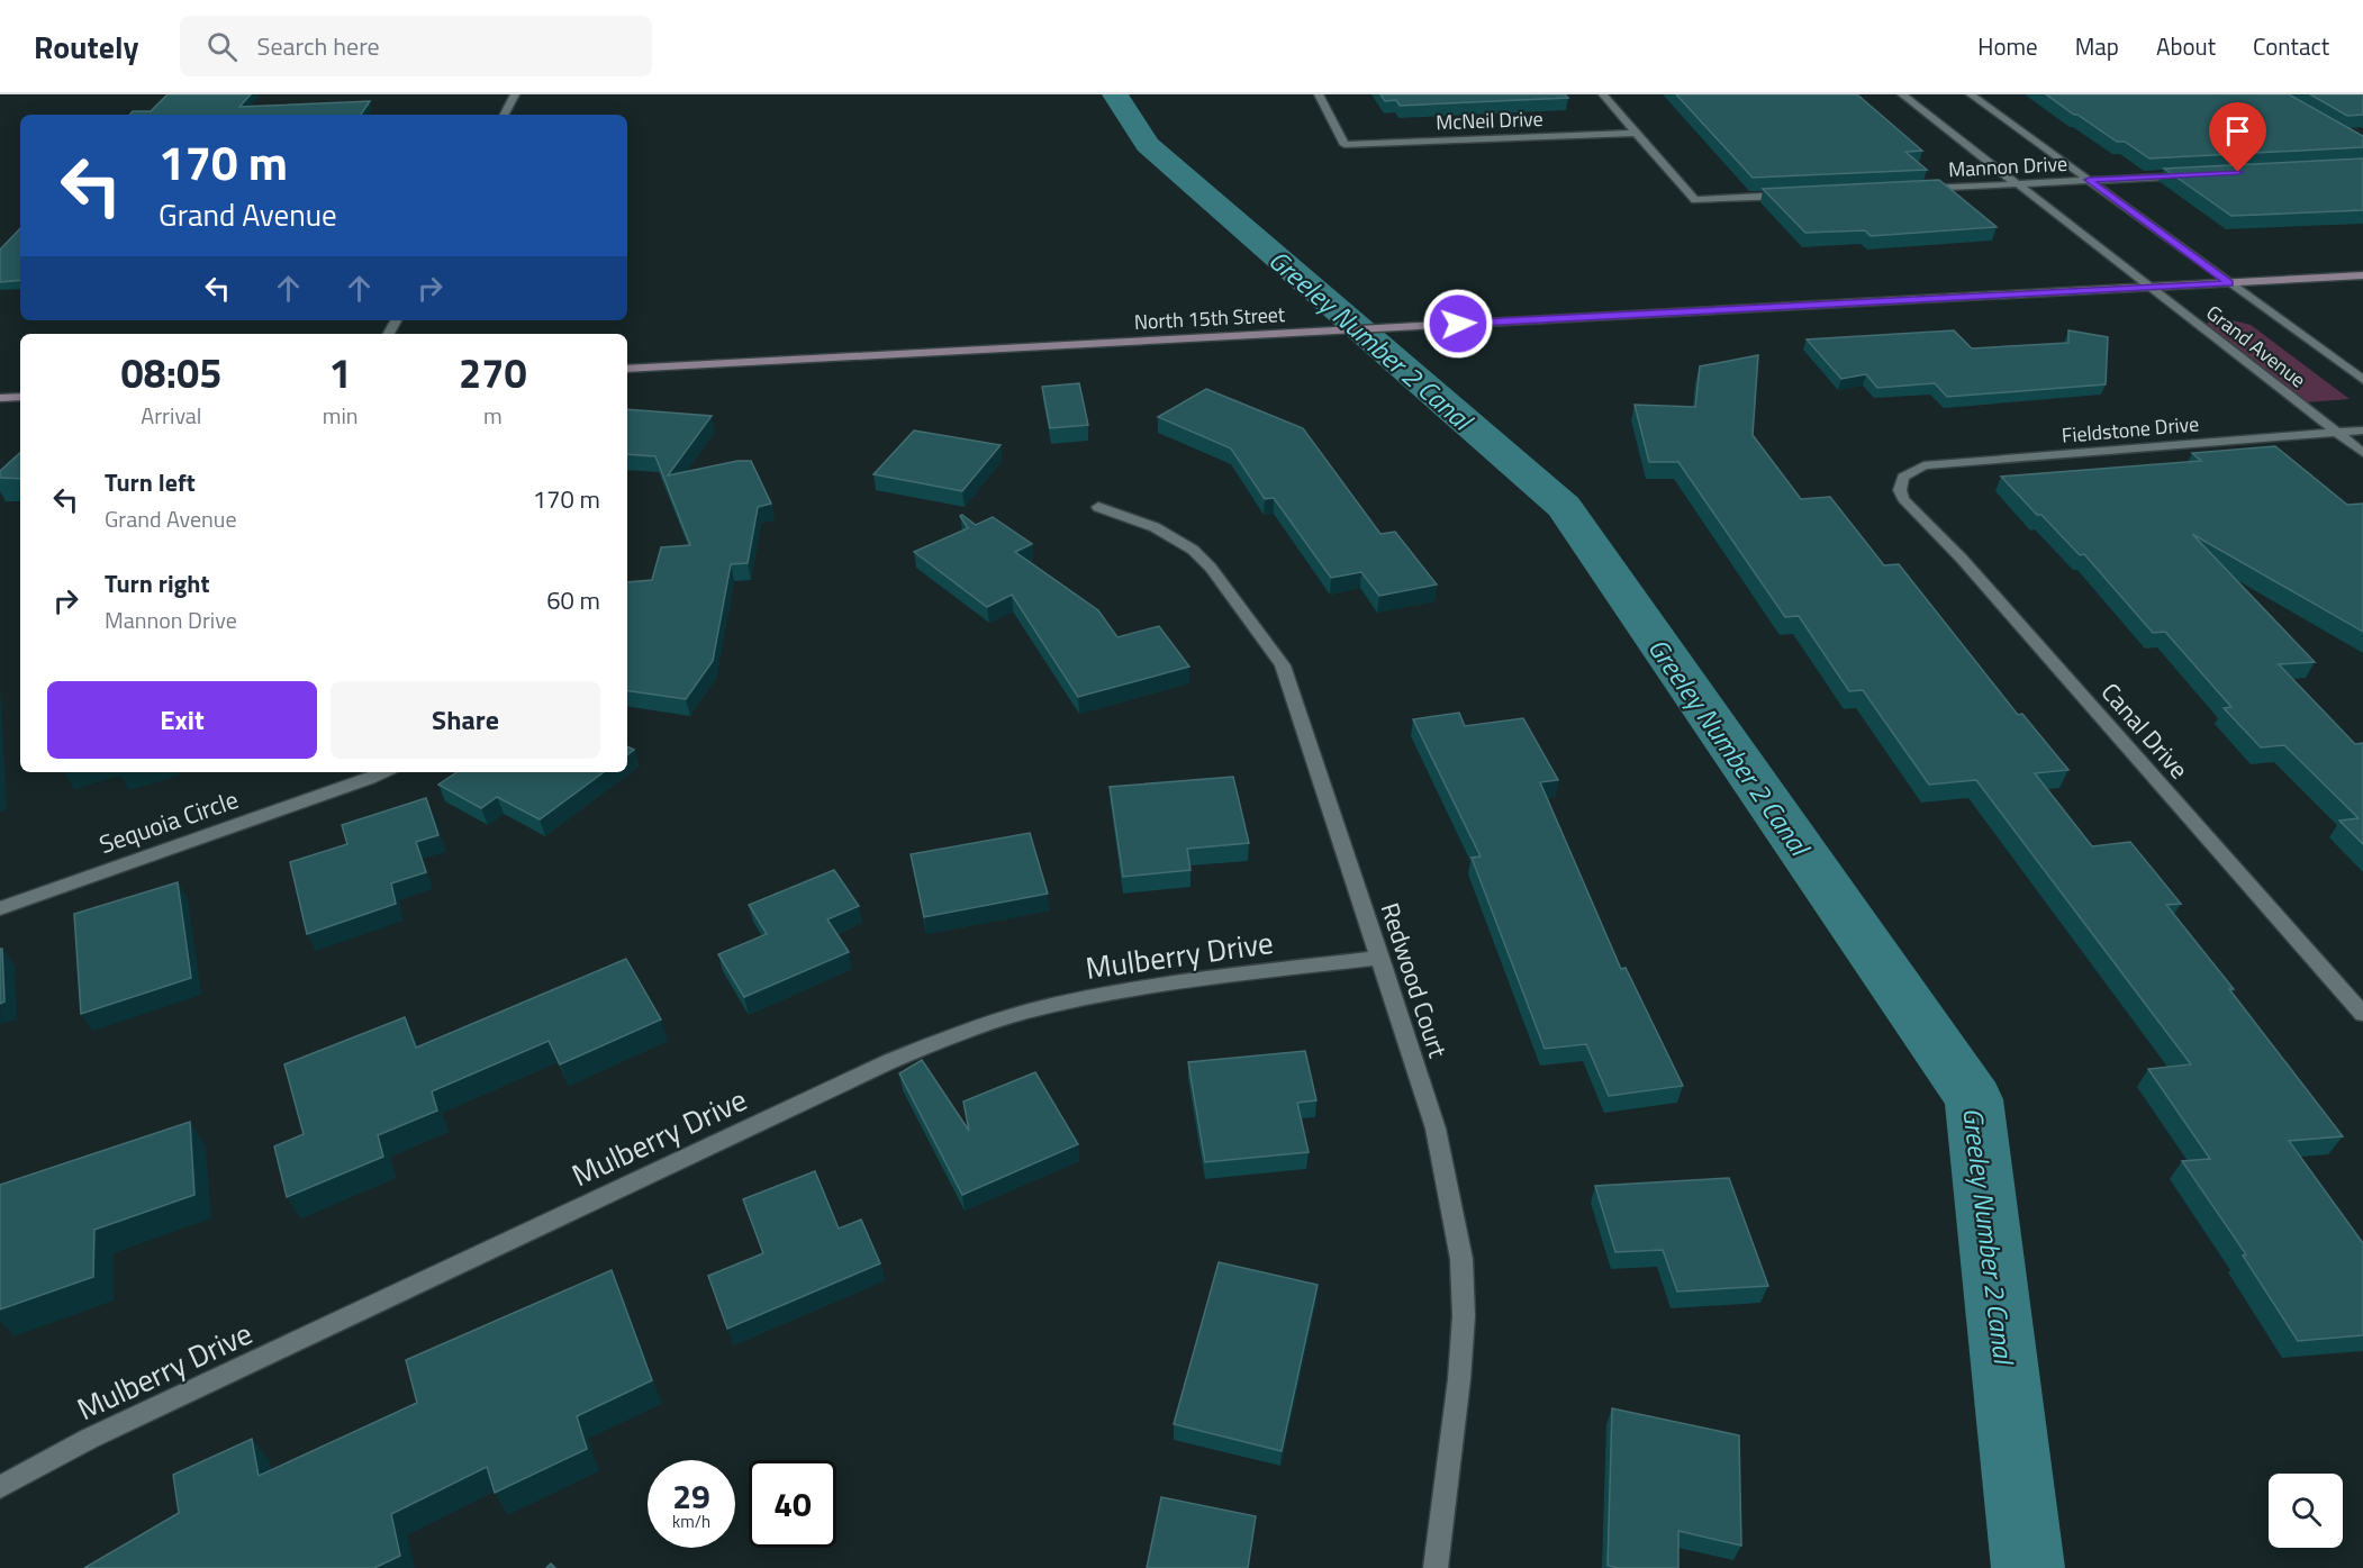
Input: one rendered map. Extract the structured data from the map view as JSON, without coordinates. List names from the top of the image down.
{
  "streets": {
    "street": [
      "McNeil Drive",
      "Mannon Drive",
      "North 15th Street",
      "Grand Avenue",
      "Fieldstone Drive",
      "Canal Drive",
      "Sequoia Circle",
      "Mulberry Drive",
      "Redwood Court"
    ]
  },
  "crossings": [
    ["Mannon Drive", "Grand Avenue"],
    ["North 15th Street", "Grand Avenue"],
    ["Grand Avenue", "Fieldstone Drive"],
    ["Fieldstone Drive", "Canal Drive"],
    ["Mulberry Drive", "Redwood Court"]
  ],
  "water": ["Greeley Number 2 Canal"],
  "page": {
    "header": "Routely",
    "search": "Search here",
    "nav": [
      "Home",
      "Map",
      "About",
      "Contact"
    ],
    "turn": ["170 m", "Grand Avenue"],
    "eta": [
      "08:05",
      "Arrival",
      "1",
      "min",
      "270",
      "m"
    ],
    "list": [
      {
        "name": "Turn left",
        "note": "Grand Avenue",
        "value": "170 m"
      },
      {
        "name": "Turn right",
        "note": "Mannon Drive",
        "value": "60 m"
      }
    ],
    "buttons": ["Exit", "Share"],
    "speed": "29 km/h",
    "limit": "40"
  }
}
